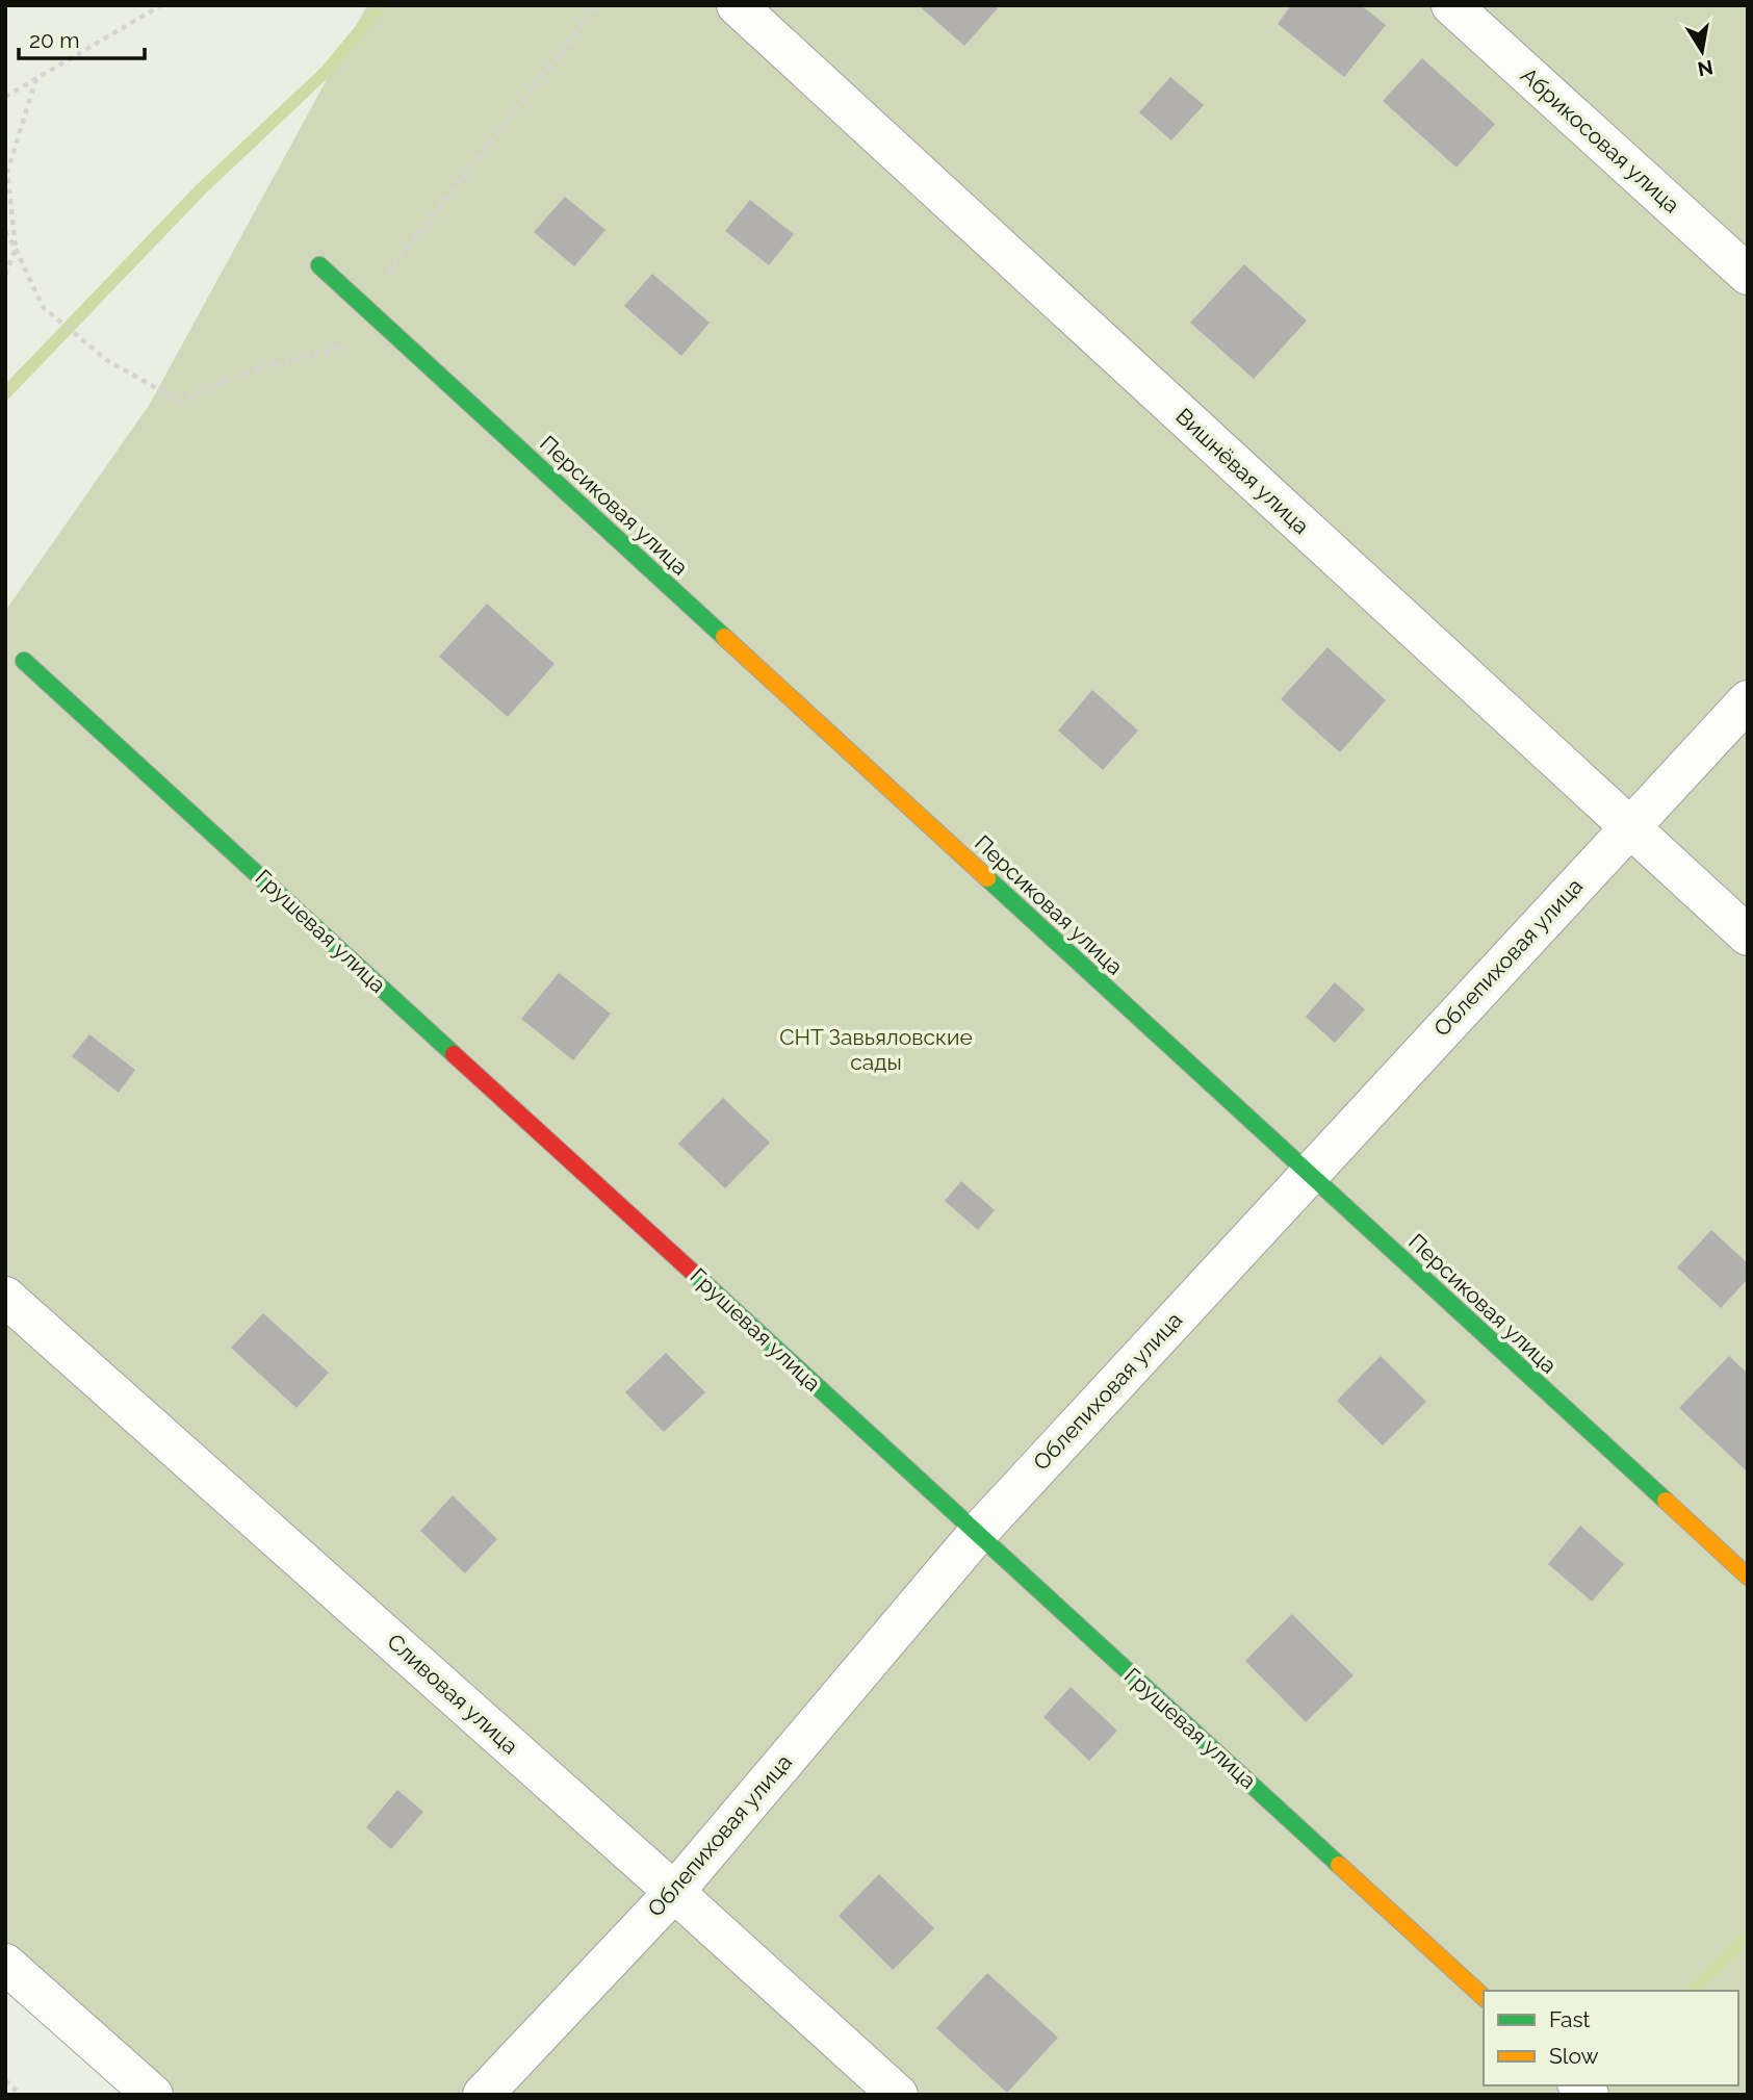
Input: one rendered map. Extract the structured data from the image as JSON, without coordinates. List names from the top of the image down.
{
  "streets": {
    "street": [
      "Абрикосовая улица",
      "Вишнёвая улица",
      "Персиковая улица",
      "Грушевая улица",
      "Облепиховая улица",
      "Сливовая улица"
    ]
  },
  "crossings": [
    ["Вишнёвая улица", "Облепиховая улица"],
    ["Персиковая улица", "Облепиховая улица"],
    ["Грушевая улица", "Облепиховая улица"],
    ["Облепиховая улица", "Сливовая улица"]
  ],
  "parks": ["СНТ Завьяловские сады"],
  "legend": ["Fast", "Slow"],
  "scale_bar": "20 m",
  "north": "bottom"
}
